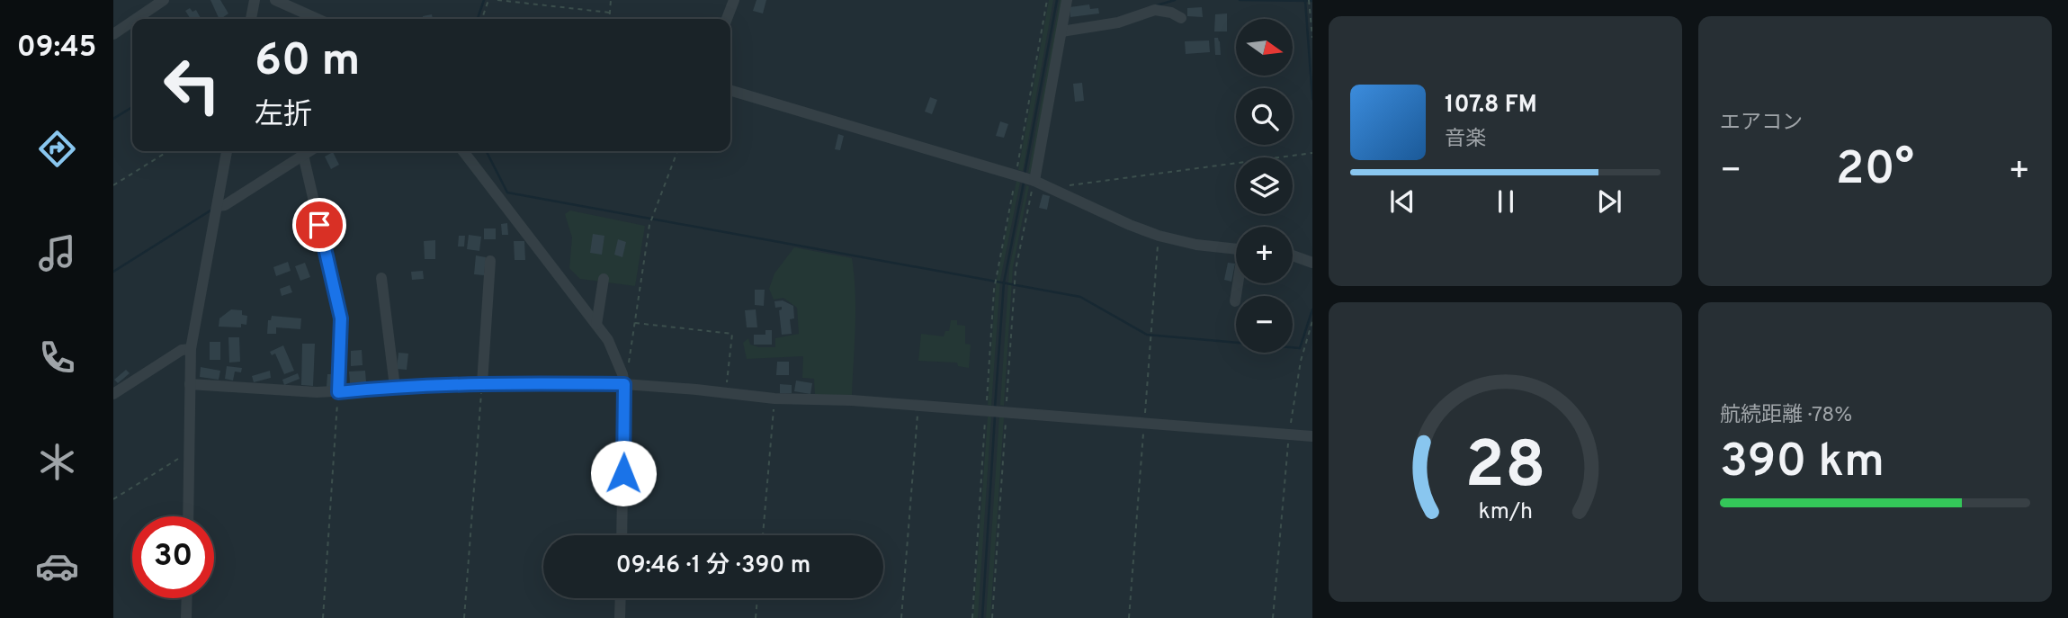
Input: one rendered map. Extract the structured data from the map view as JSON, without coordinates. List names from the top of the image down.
{
  "north": "right",
  "page": {
    "tabs": "09:45",
    "tile": [
      "エアコン",
      ["航続距離 · 78%", "390 km"]
    ],
    "map_buttons": ["+", "−"],
    "turn": ["60 m", "左折"],
    "song": ["107.8 FM", "音楽"],
    "heat": ["−", "20°", "+"],
    "limit": "30",
    "trip": "09:46 · 1 分 · 390 m",
    "gauge": ["28", "km/h"]
  }
}
